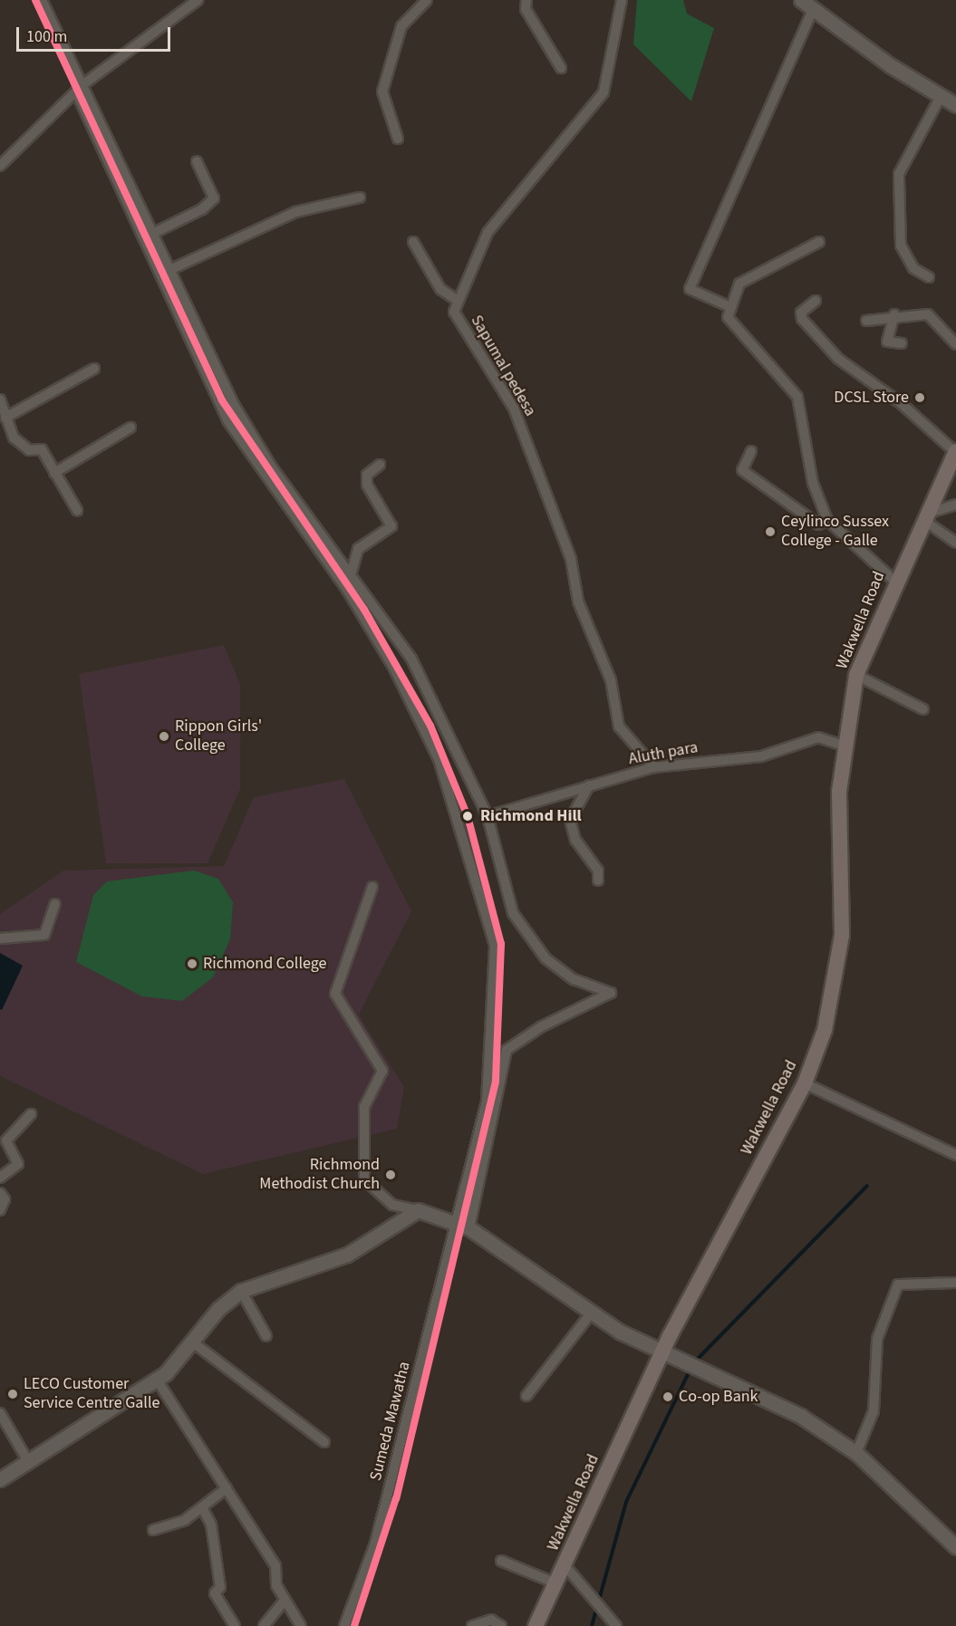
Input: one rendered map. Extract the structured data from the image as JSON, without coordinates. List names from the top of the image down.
{
  "streets": {
    "main road": ["Wakwella Road"],
    "street": ["Sapumal pedesa", "Aluth para", "Sumeda Mawatha"]
  },
  "crossings": [
    ["Sapumal pedesa", "Aluth para"],
    ["Wakwella Road", "Aluth para"]
  ],
  "places": [
    "DCSL Store",
    "Ceylinco Sussex College - Galle",
    "Rippon Girls' College",
    "Richmond Hill",
    "Richmond College",
    "Richmond Methodist Church",
    "LECO Customer Service Centre Galle",
    "Co-op Bank"
  ],
  "scale_bar": "100 m"
}
